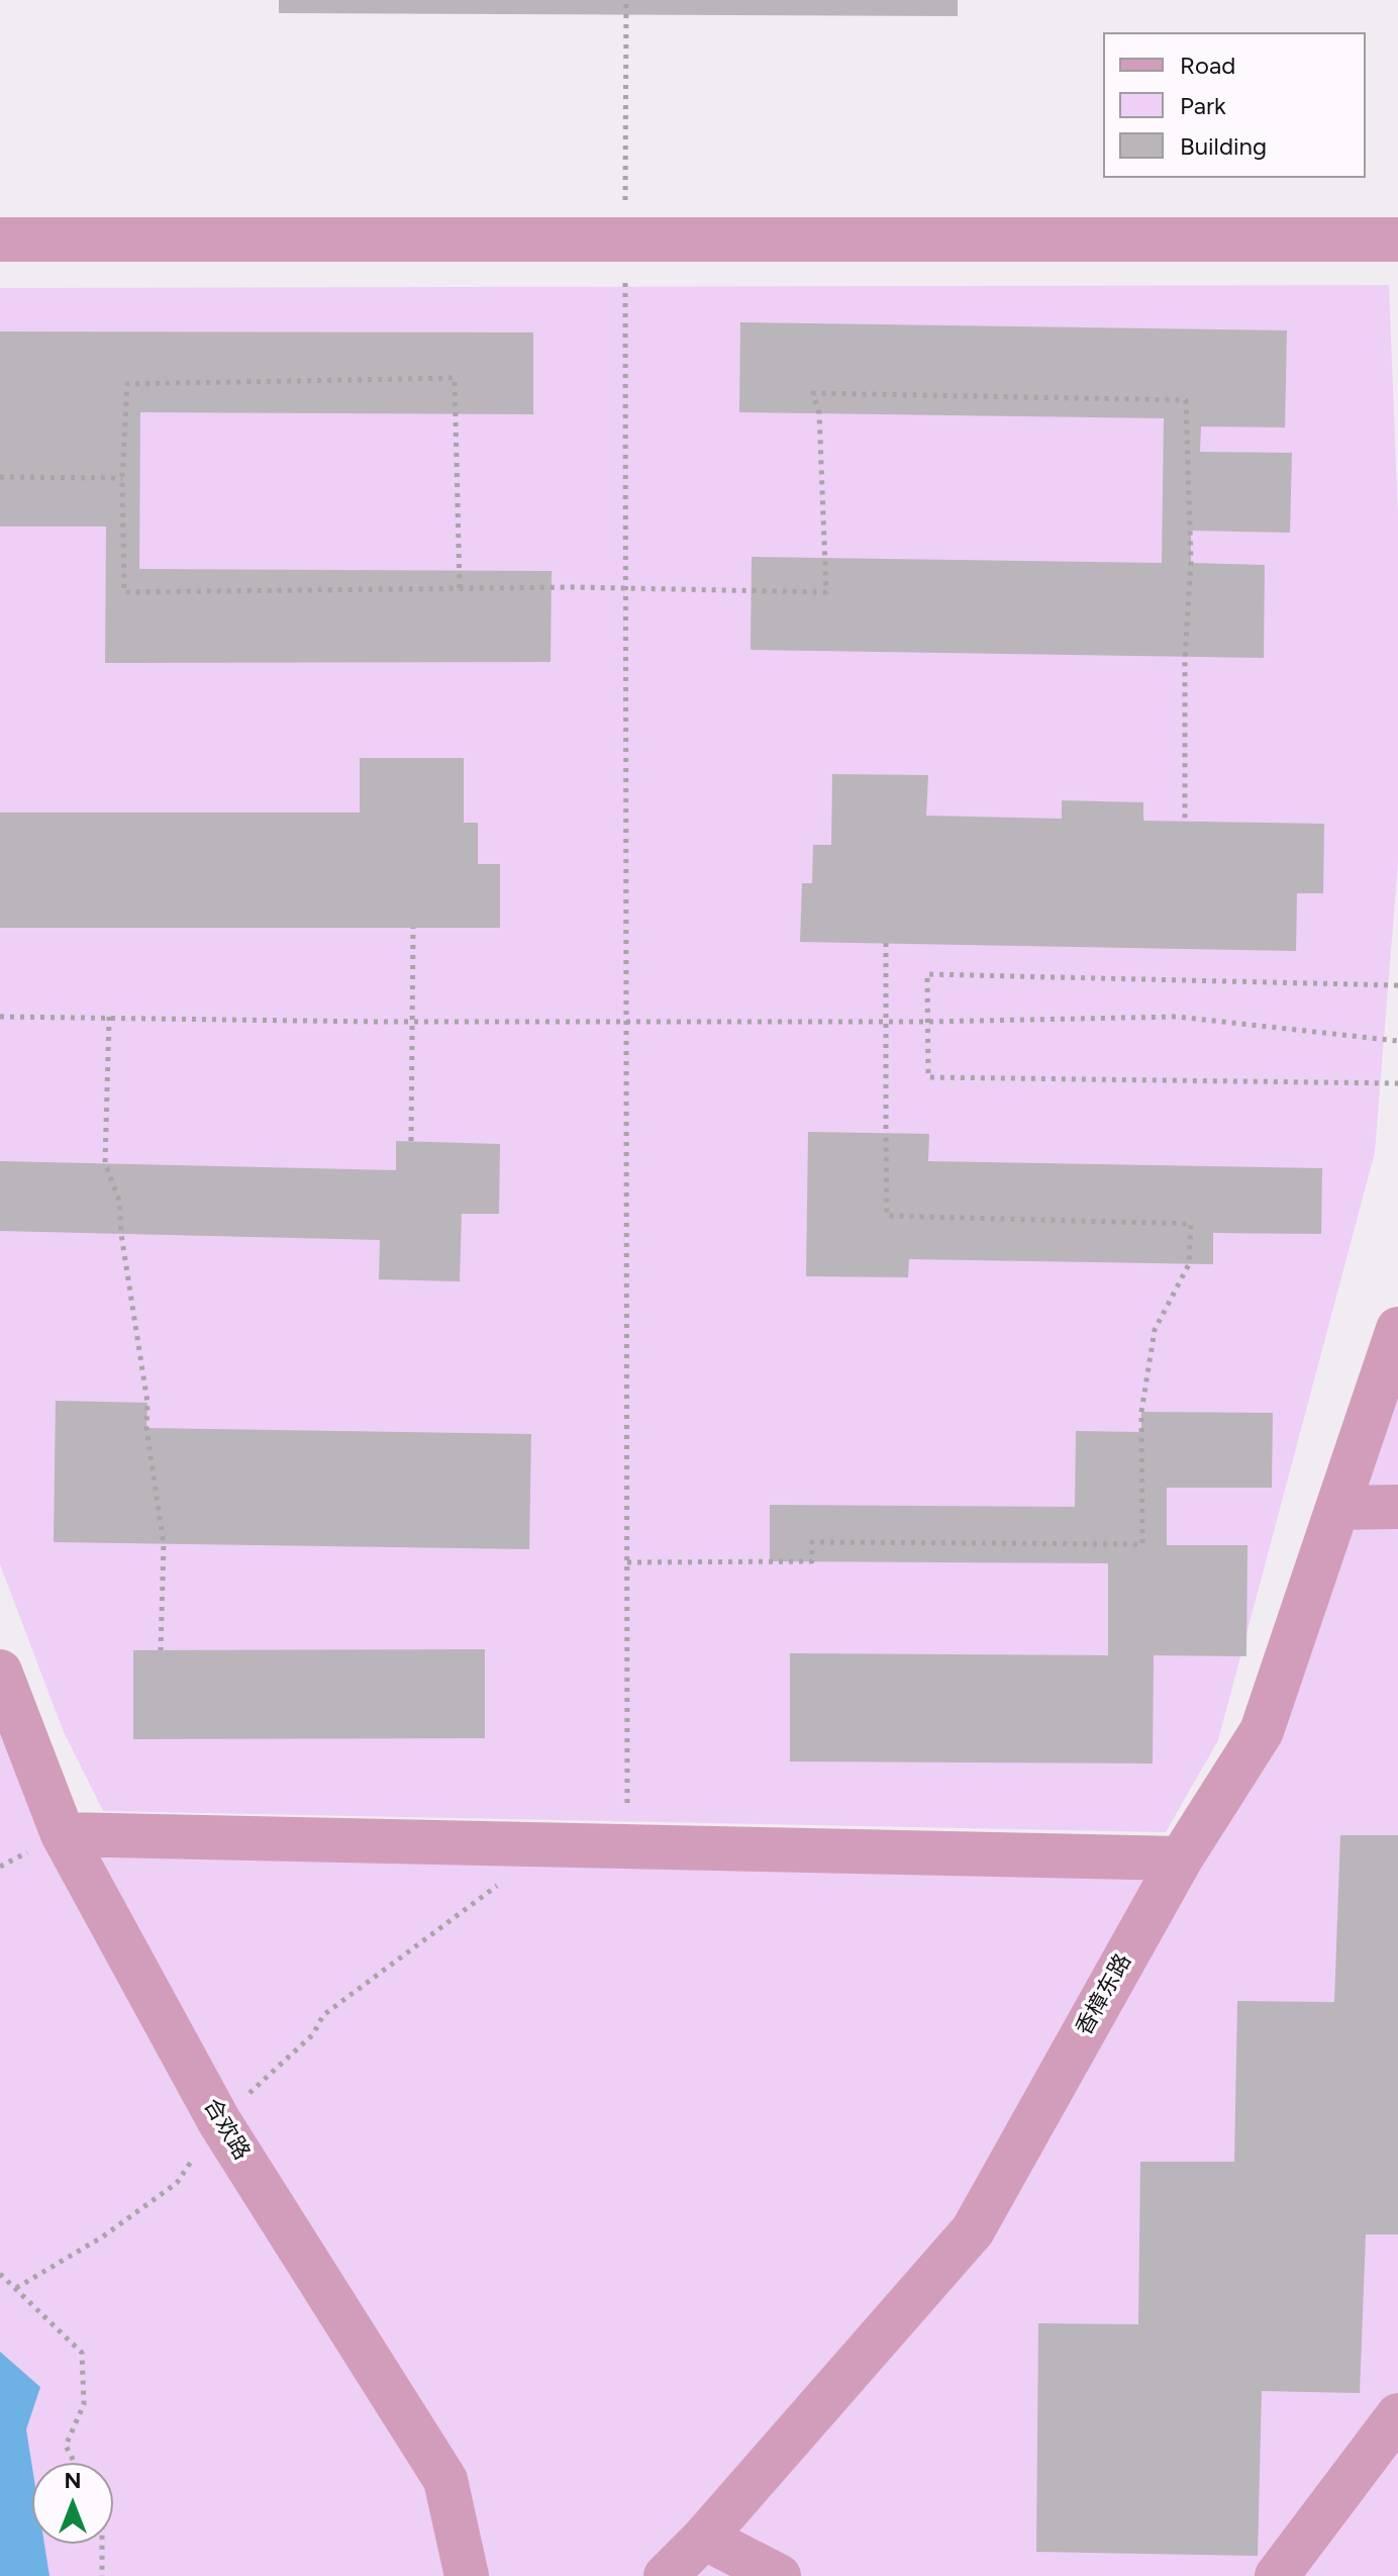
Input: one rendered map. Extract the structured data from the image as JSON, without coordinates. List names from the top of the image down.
{
  "streets": {
    "street": ["香樟东路", "合欢路"]
  },
  "legend": ["Road", "Park", "Building"],
  "north": "top"
}
